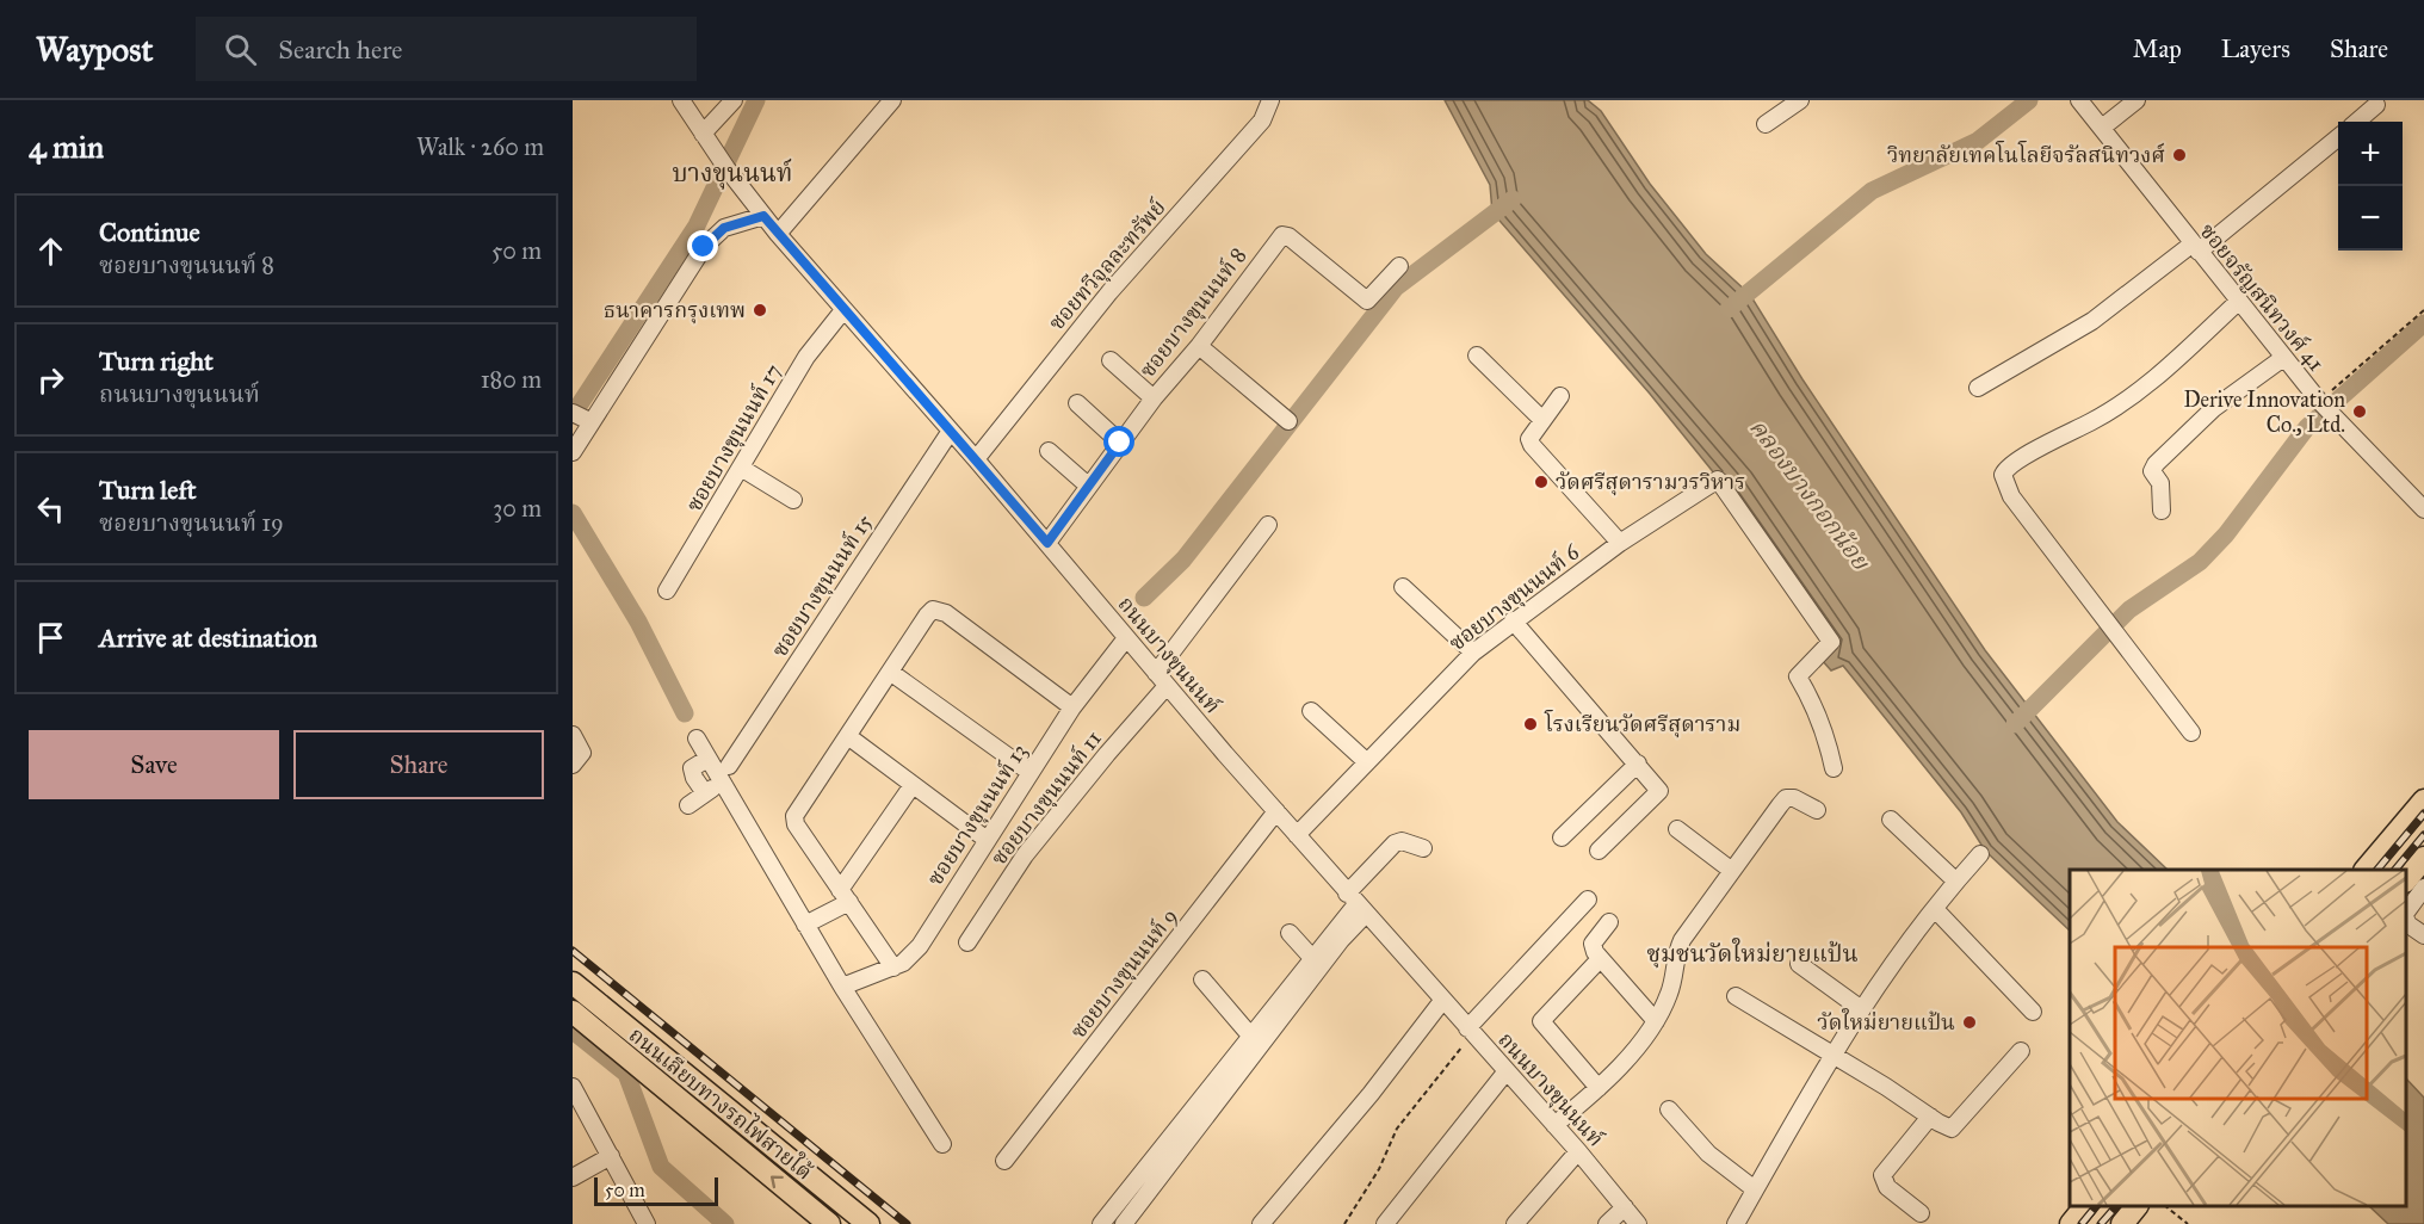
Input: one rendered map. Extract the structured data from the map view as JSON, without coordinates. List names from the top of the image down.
{
  "streets": {
    "main road": ["ถนนเลียบทางรถไฟสายใต้"],
    "street": [
      "ซอยทวีจุลละทรัพย์",
      "ซอยจรัญสนิทวงศ์ 41",
      "ซอยบางขุนนนท์ 8",
      "ซอยบางขุนนนท์ 17",
      "ซอยบางขุนนนท์ 15",
      "ซอยบางขุนนนท์ 6",
      "ถนนบางขุนนนท์",
      "ซอยบางขุนนนท์ 11",
      "ซอยบางขุนนนท์ 13",
      "ซอยบางขุนนนท์ 9"
    ]
  },
  "crossings": [
    ["ซอยทวีจุลละทรัพย์", "ถนนบางขุนนนท์"],
    ["ซอยบางขุนนนท์ 8", "ถนนบางขุนนนท์"],
    ["ซอยบางขุนนนท์ 17", "ถนนบางขุนนนท์"],
    ["ซอยบางขุนนนท์ 15", "ถนนบางขุนนนท์"],
    ["ซอยบางขุนนนท์ 6", "ถนนบางขุนนนท์"],
    ["ถนนบางขุนนนท์", "ซอยบางขุนนนท์ 11"],
    ["ถนนบางขุนนนท์", "ซอยบางขุนนนท์ 13"],
    ["ถนนบางขุนนนท์", "ซอยบางขุนนนท์ 9"]
  ],
  "districts": ["บางขุนนนท์", "ชุมชนวัดใหม่ยายแป้น"],
  "water": ["คลองบางกอกน้อย"],
  "places": [
    "วิทยาลัยเทคโนโลยีจรัลสนิทวงศ์",
    "ธนาคารกรุงเทพ",
    "Derive Innovation Co., Ltd.",
    "วัดศรีสุดารามวรวิหาร",
    "โรงเรียนวัดศรีสุดาราม",
    "วัดใหม่ยายแป้น"
  ],
  "scale_bar": "50 m",
  "page": {
    "header": "Waypost",
    "search": "Search here",
    "nav": ["Map", "Layers", "Share"],
    "heading": ["4 min", "Walk · 260 m"],
    "map_buttons": ["+", "−"],
    "list": [
      ["Continue", "ซอยบางขุนนนท์ 8", "50 m"],
      ["Turn right", "ถนนบางขุนนนท์", "180 m"],
      ["Turn left", "ซอยบางขุนนนท์ 19", "30 m"],
      "Arrive at destination"
    ],
    "buttons": ["Save", "Share"],
    "scale": "50 m"
  }
}
